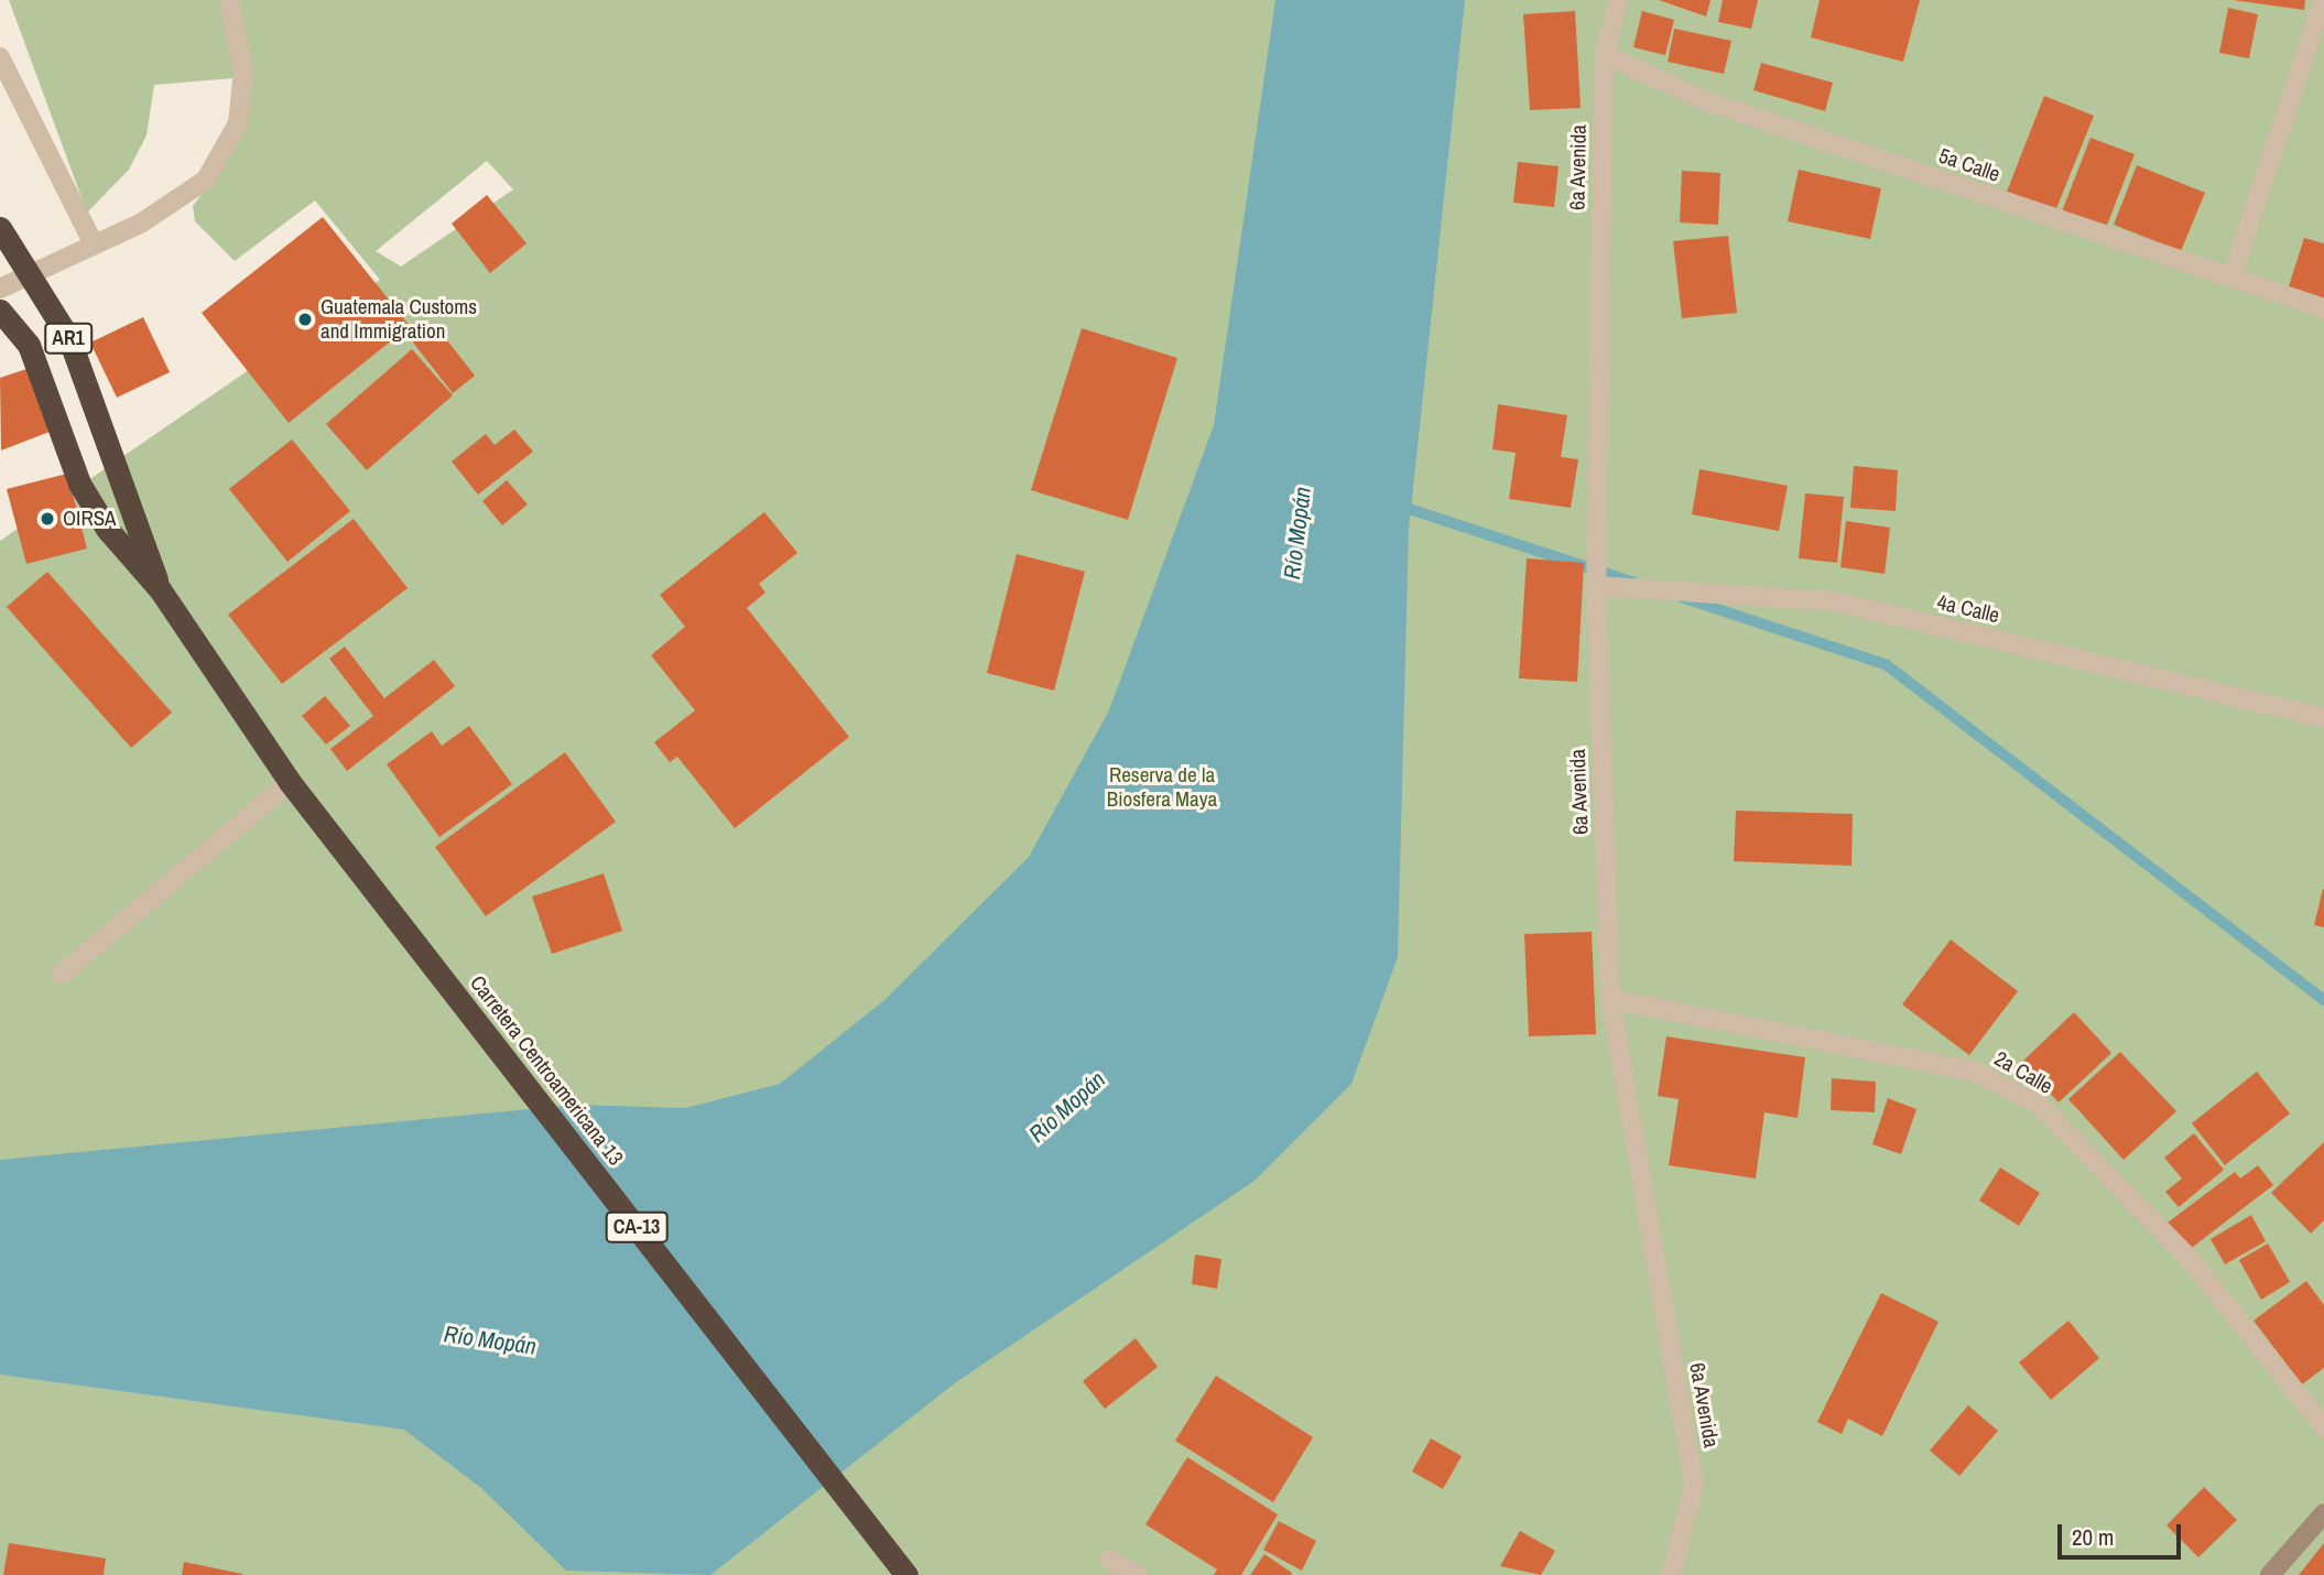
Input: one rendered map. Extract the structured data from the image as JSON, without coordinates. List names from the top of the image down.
{
  "streets": {
    "highway": ["AR1", "Carretera Centroamericana 13", "CA-13"],
    "street": [
      "5a Calle",
      "6a Avenida",
      "4a Calle",
      "2a Calle"
    ]
  },
  "crossings": [
    ["5a Calle", "6a Avenida"],
    ["6a Avenida", "4a Calle"],
    ["6a Avenida", "2a Calle"],
    ["AR1", "Carretera Centroamericana 13"]
  ],
  "water": ["Río Mopán"],
  "parks": ["Reserva de la Biosfera Maya"],
  "places": ["Guatemala Customs and Immigration", "OIRSA"],
  "scale_bar": "20 m"
}
